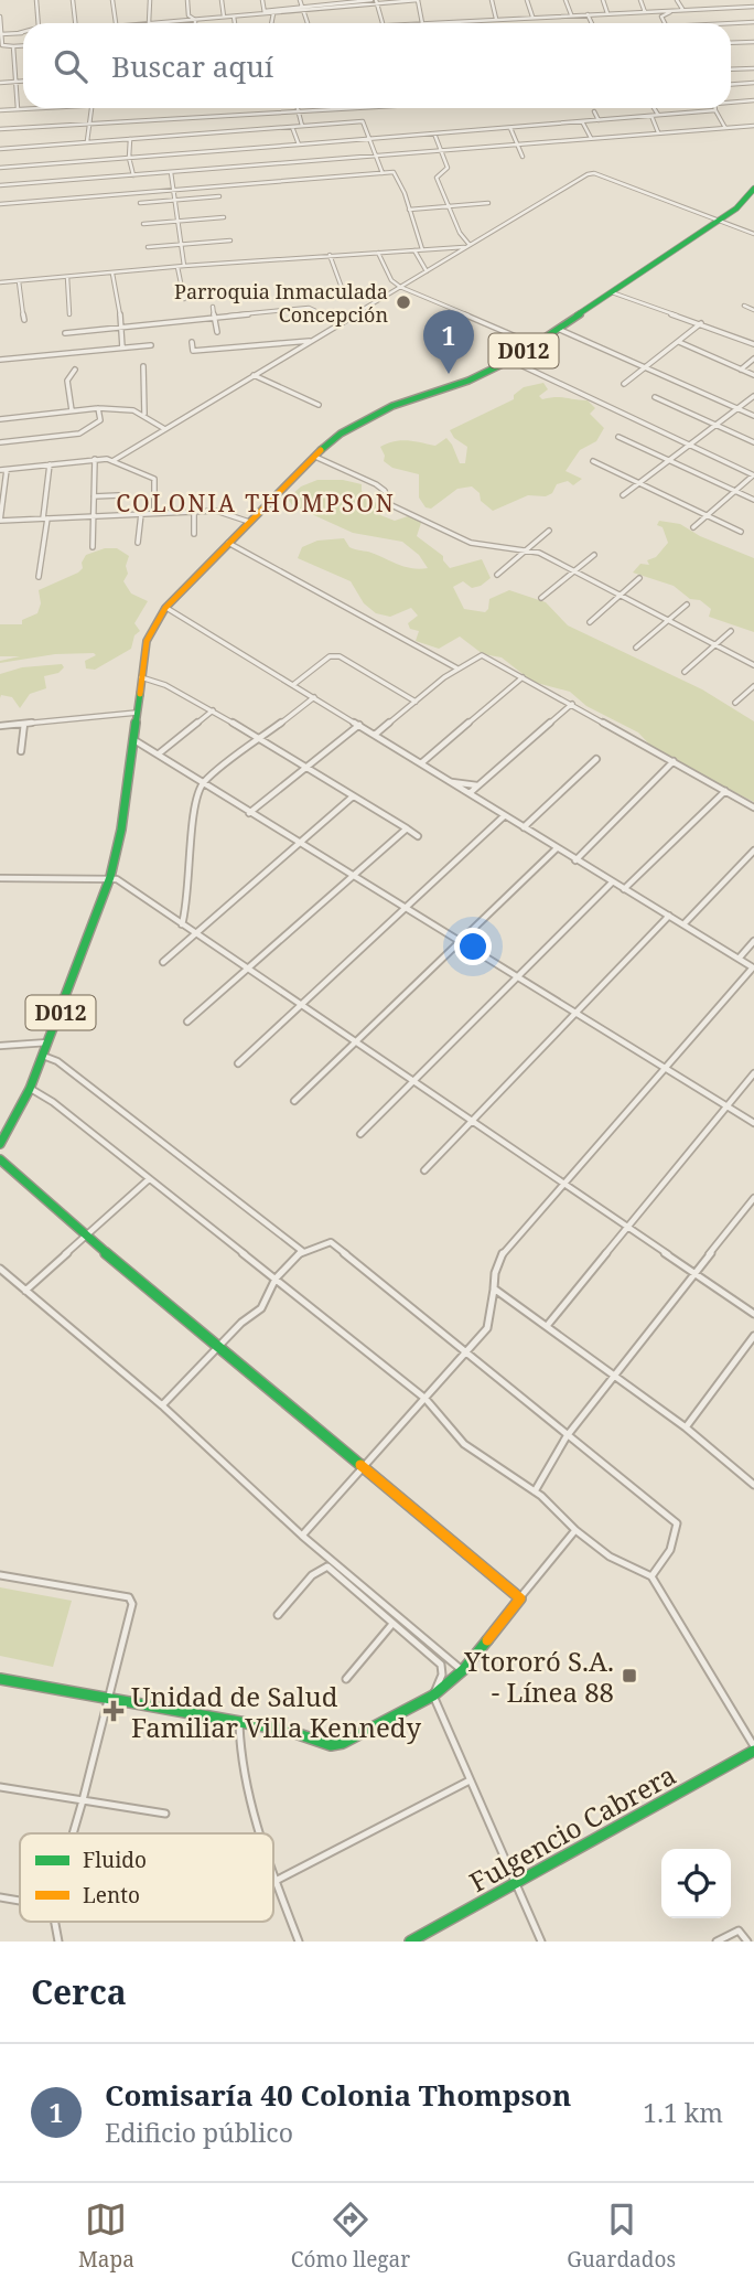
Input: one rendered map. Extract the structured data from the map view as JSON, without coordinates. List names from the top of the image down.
{
  "streets": {
    "main road": ["D012", "Fulgencio Cabrera"]
  },
  "districts": ["COLONIA THOMPSON"],
  "places": {
    "other": ["Parroquia Inmaculada Concepción"],
    "transit": ["Ytororó S.A. - Línea 88"],
    "health": ["Unidad de Salud Familiar Villa Kennedy"]
  },
  "legend": ["Fluido", "Lento"],
  "page": {
    "search": "Buscar aquí",
    "pins": "1",
    "heading": "Cerca",
    "list": [
      {
        "mark": "1",
        "name": "Comisaría 40 Colonia Thompson",
        "note": "Edificio público",
        "value": "1.1 km"
      }
    ],
    "nav": ["Mapa", "Cómo llegar", "Guardados"]
  }
}
